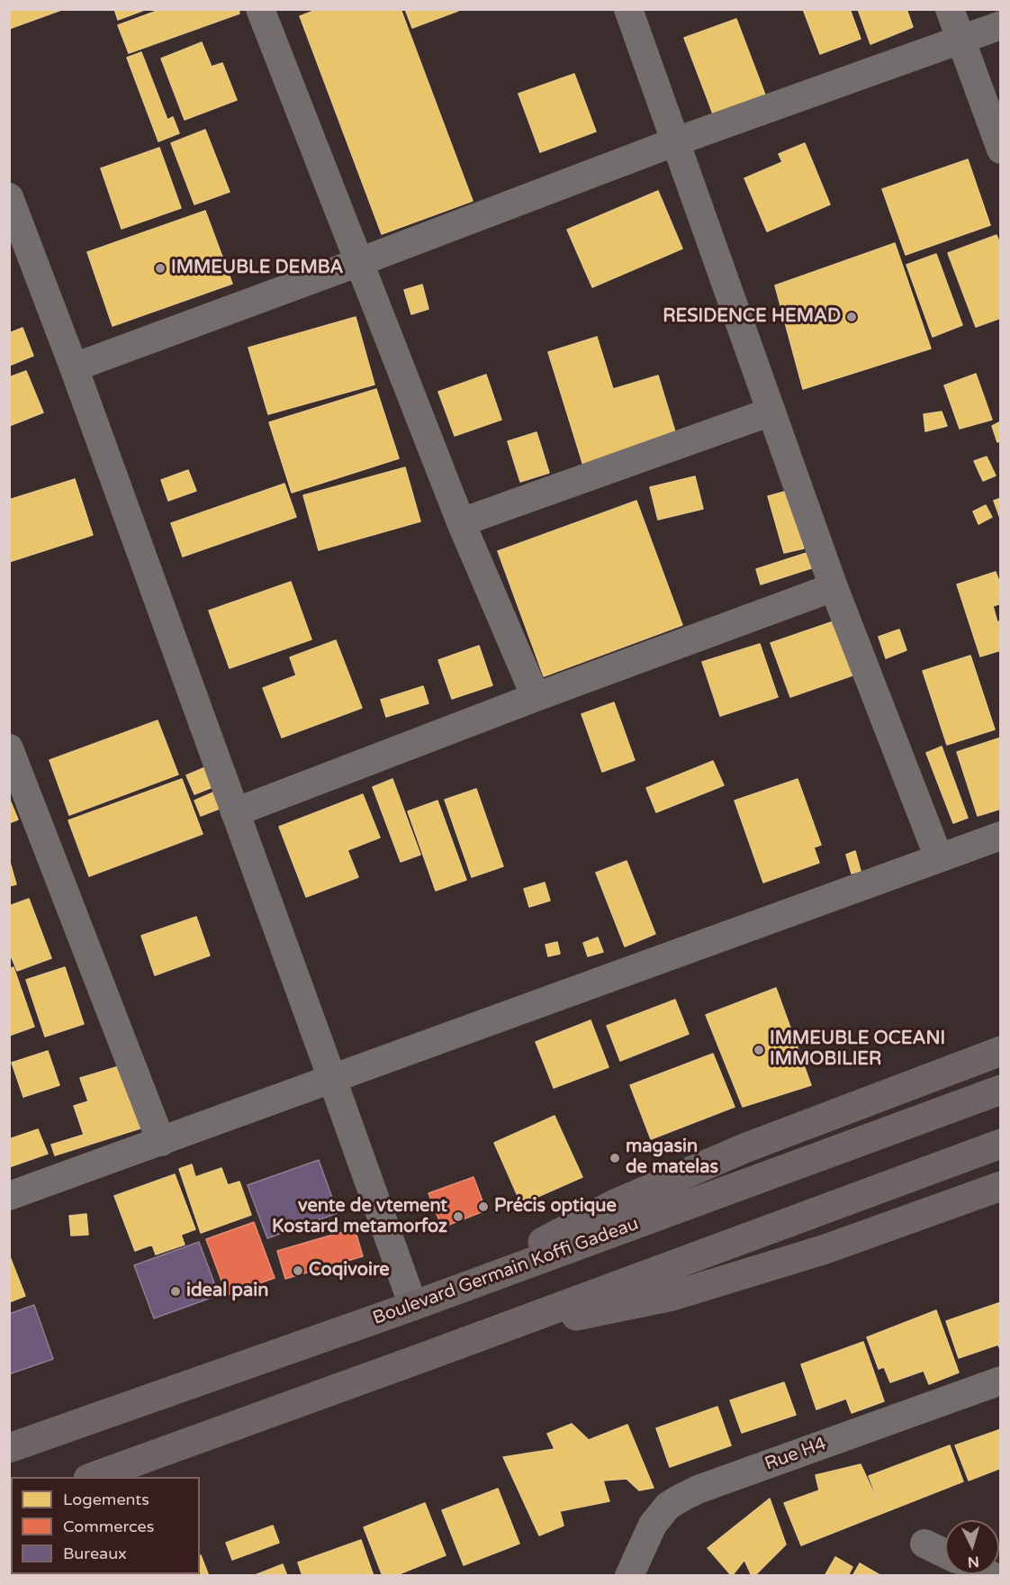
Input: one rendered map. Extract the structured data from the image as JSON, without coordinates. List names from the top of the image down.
{
  "streets": {
    "main road": ["Boulevard Germain Koffi Gadeau"],
    "street": ["Rue H4"]
  },
  "places": [
    "IMMEUBLE DEMBA",
    "RESIDENCE HEMAD",
    "IMMEUBLE OCEANI IMMOBILIER",
    "magasin de matelas",
    "Précis optique",
    "vente de vtement Kostard metamorfoz",
    "Coqivoire",
    "ideal pain"
  ],
  "legend": ["Logements", "Commerces", "Bureaux"],
  "north": "bottom"
}
